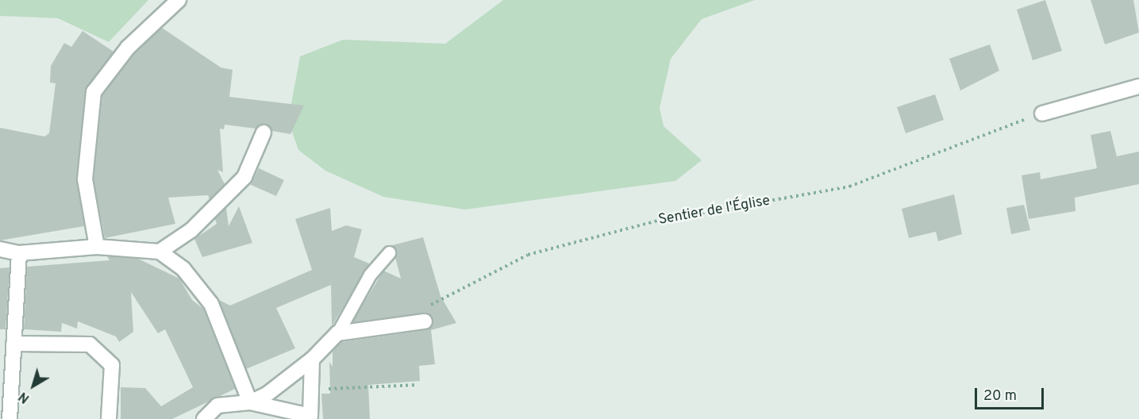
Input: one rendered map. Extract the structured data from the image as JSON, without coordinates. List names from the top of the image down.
{
  "streets": {
    "path": ["Sentier de l'Église"]
  },
  "scale_bar": "20 m",
  "north": "bottom left"
}
